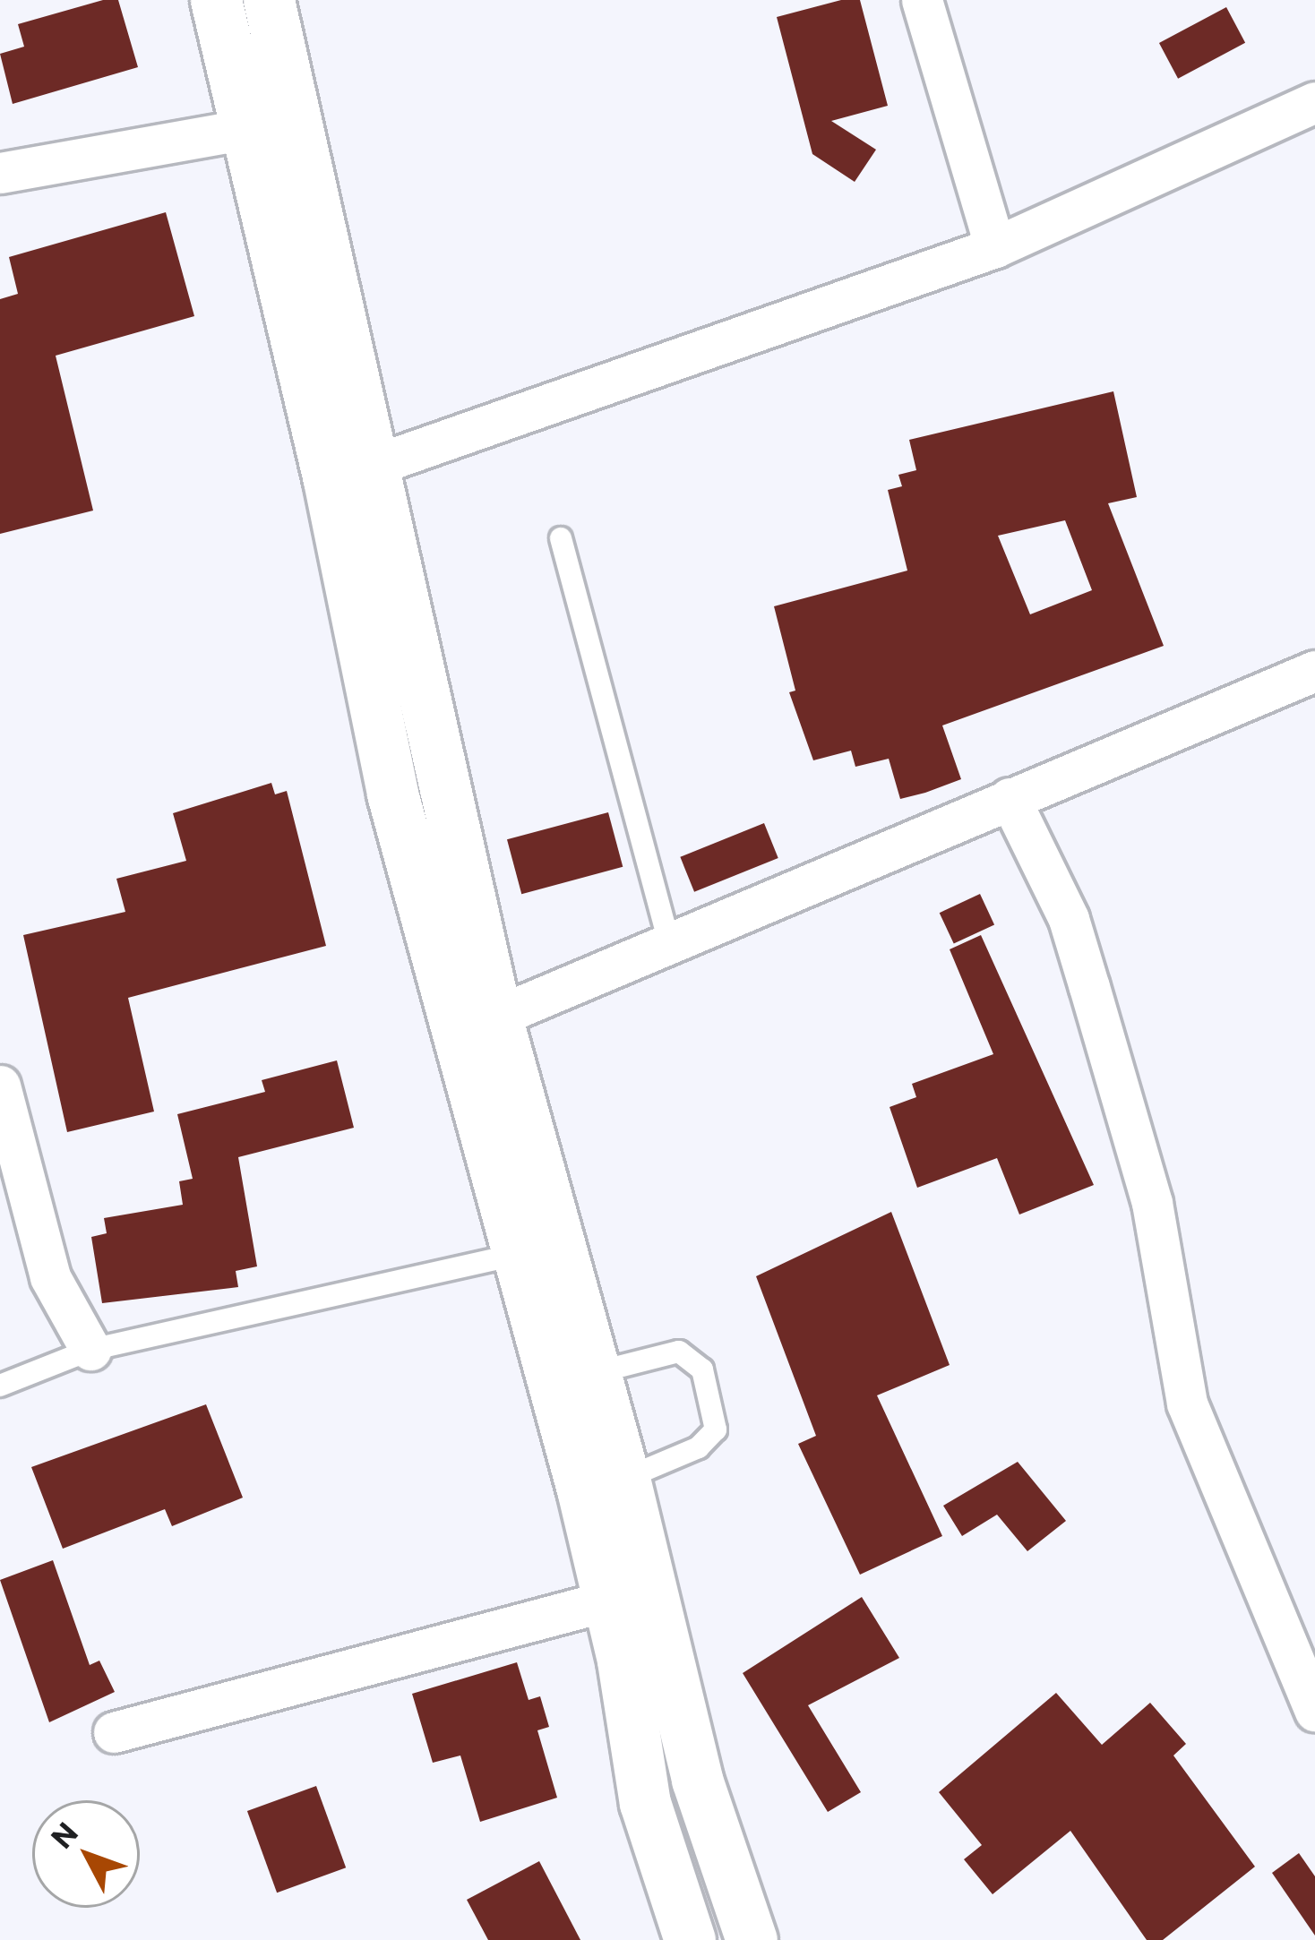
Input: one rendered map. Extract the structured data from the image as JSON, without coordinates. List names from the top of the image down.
{
  "north": "top left"
}
